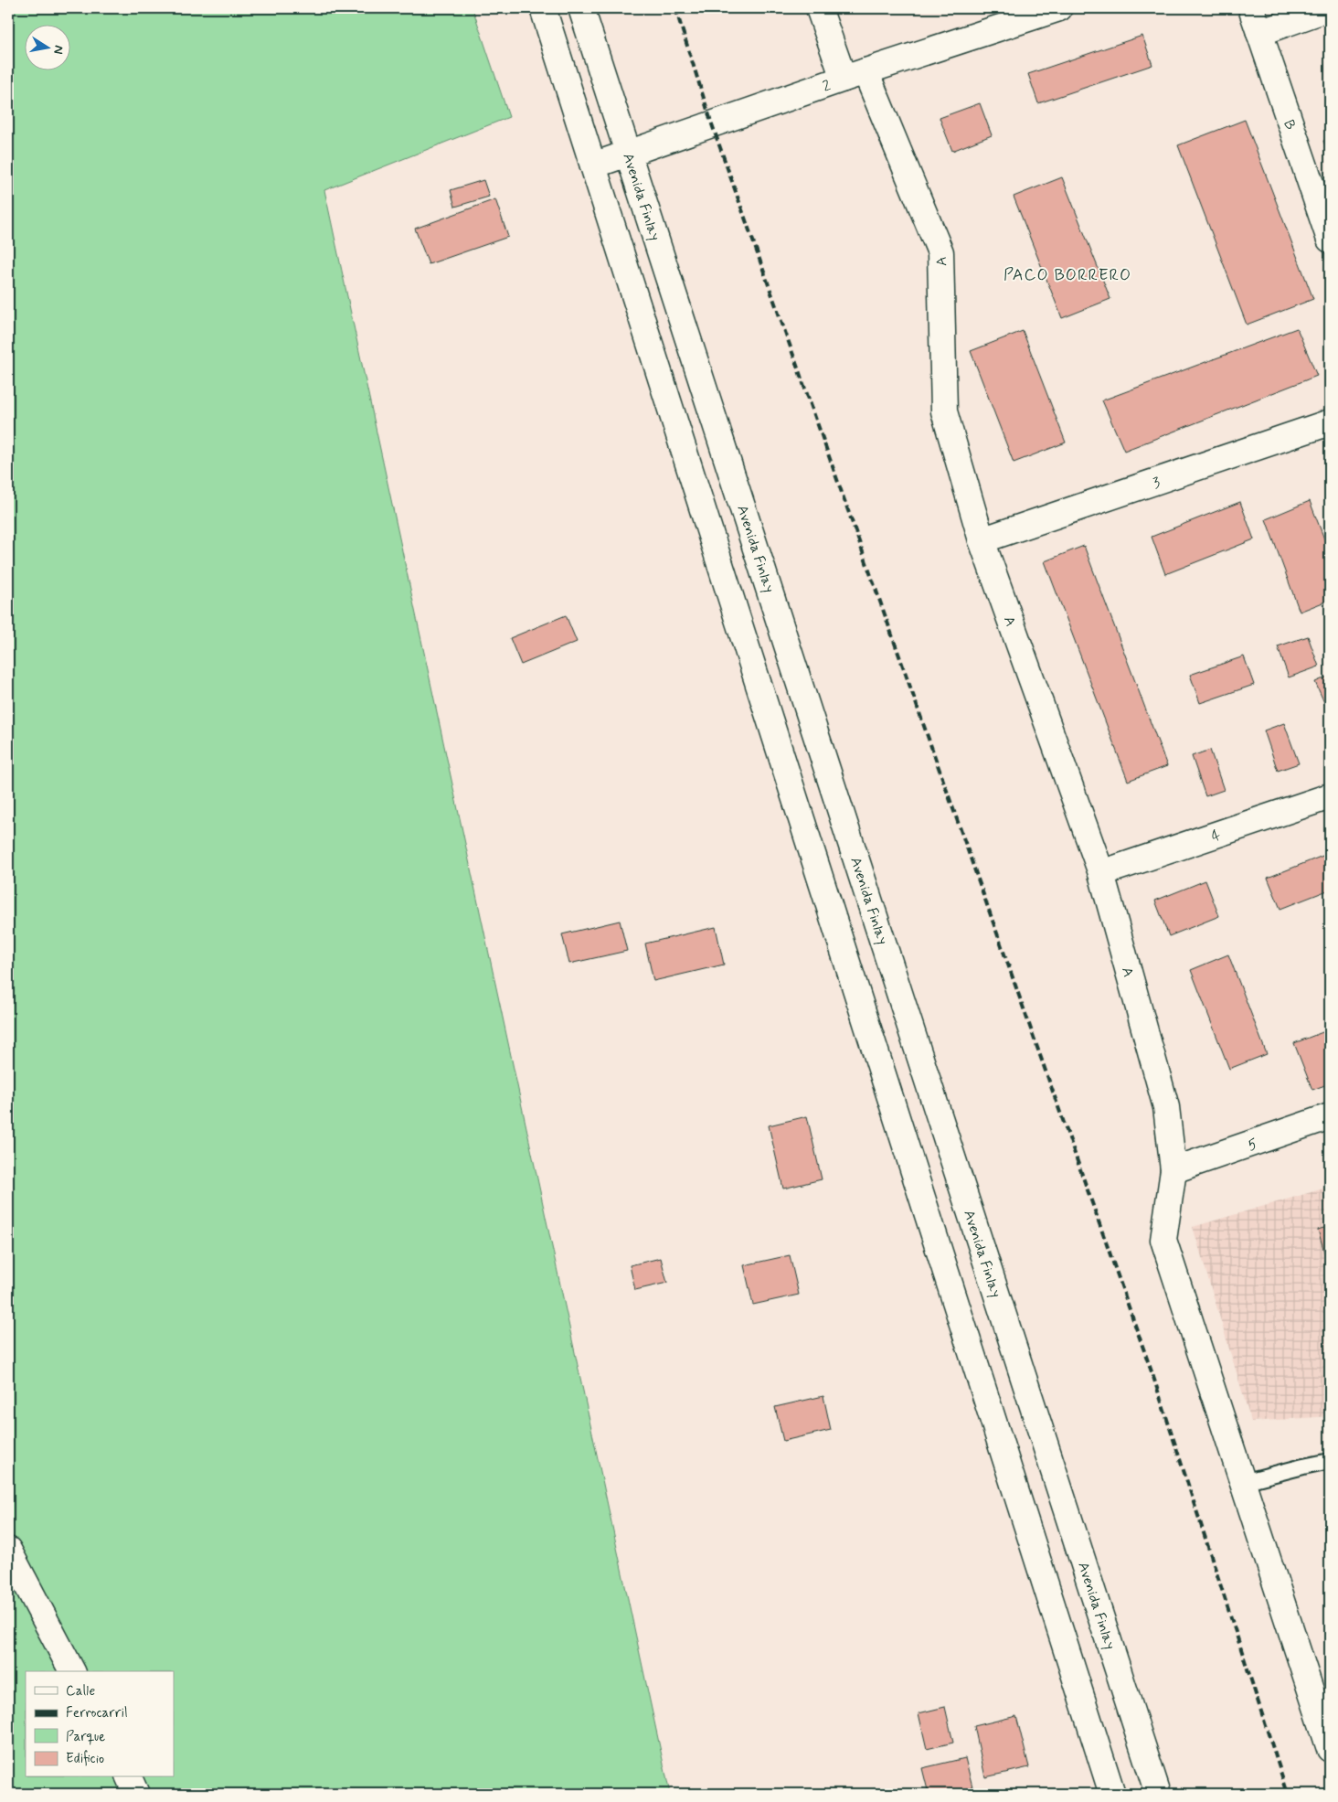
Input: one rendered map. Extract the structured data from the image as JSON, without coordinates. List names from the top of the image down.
{
  "streets": {
    "main road": [
      "2",
      "B",
      "Avenida Finlay",
      "A",
      "3",
      "4",
      "5"
    ]
  },
  "crossings": [
    ["2", "Avenida Finlay"],
    ["2", "A"],
    ["A", "3"],
    ["A", "4"],
    ["A", "5"]
  ],
  "districts": ["PACO BORRERO"],
  "legend": [
    "Calle",
    "Ferrocarril",
    "Parque",
    "Edificio"
  ],
  "north": "right"
}
